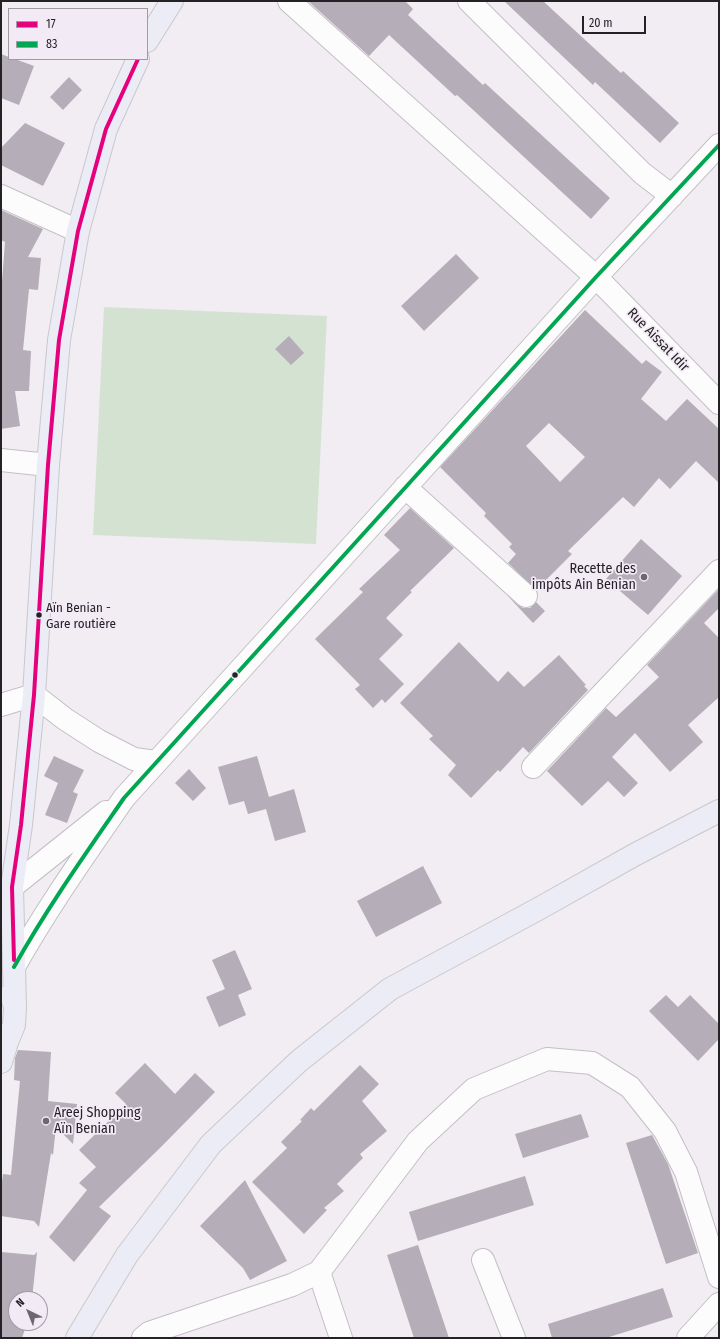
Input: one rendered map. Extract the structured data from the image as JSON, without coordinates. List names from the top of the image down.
{
  "streets": {
    "street": ["Rue Aissat Idir"]
  },
  "places": ["Recette des impôts Ain Benian", "Aïn Benian - Gare routière", "Areej Shopping Aïn Benian"],
  "lines": ["transit line 17", "transit line 83"],
  "legend": ["17", "83"],
  "scale_bar": "20 m",
  "north": "top left"
}
